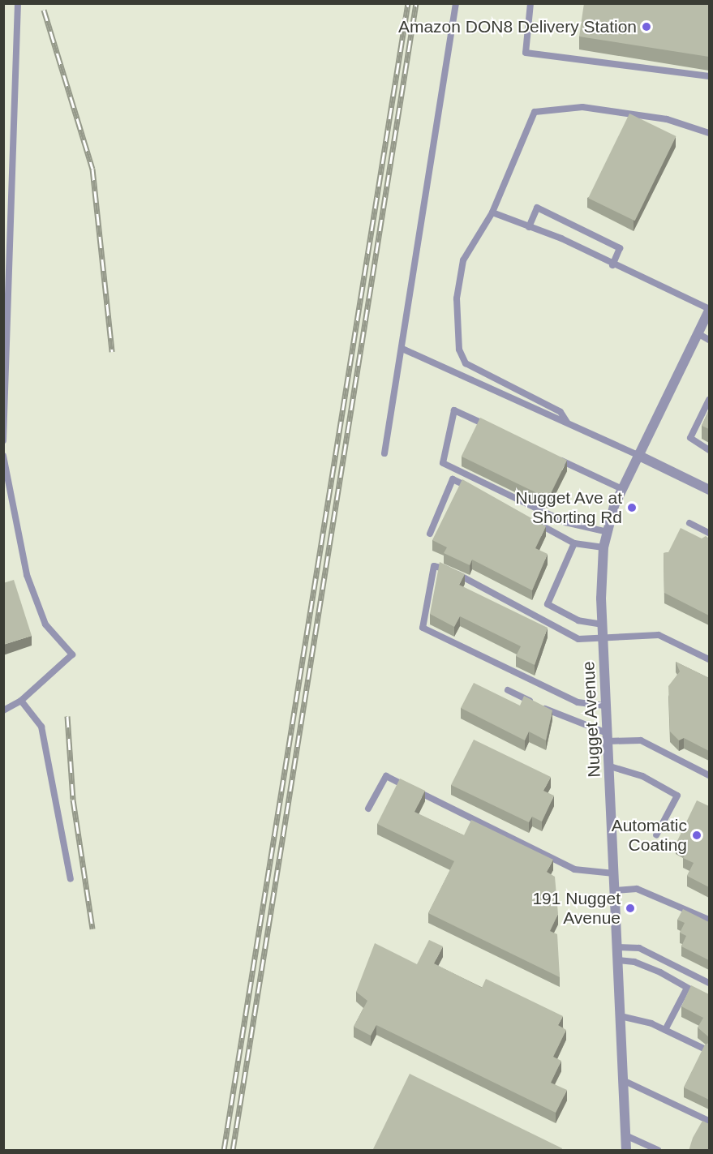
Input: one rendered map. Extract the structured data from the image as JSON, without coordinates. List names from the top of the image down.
{
  "streets": {
    "street": ["Nugget Avenue"]
  },
  "places": [
    "Amazon DON8 Delivery Station",
    "Nugget Ave at Shorting Rd",
    "Automatic Coating",
    "191 Nugget Avenue"
  ]
}
